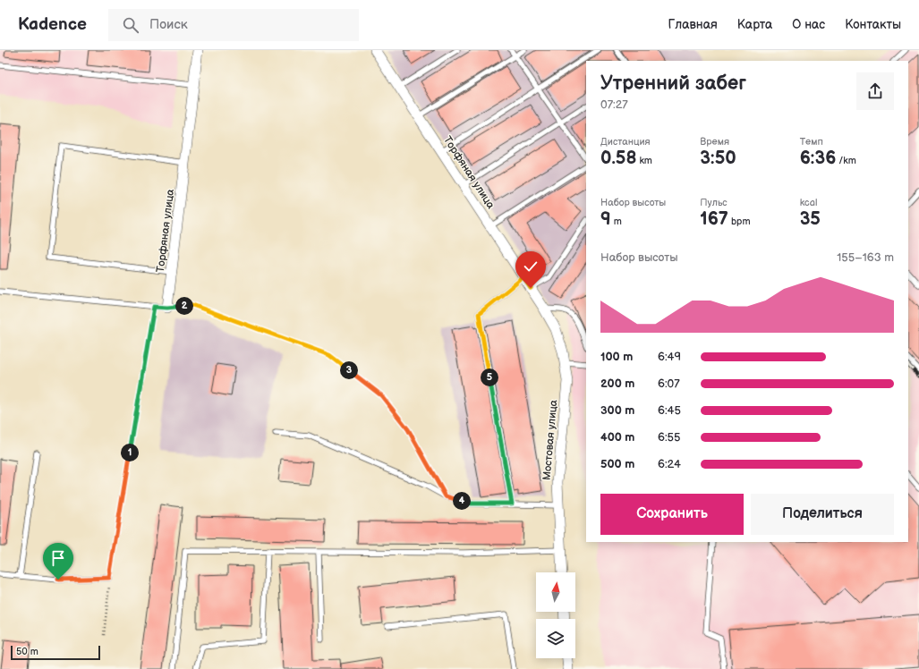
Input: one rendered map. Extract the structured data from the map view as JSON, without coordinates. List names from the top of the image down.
{
  "streets": {
    "street": ["Торфяная улица", "Мостовая улица"]
  },
  "crossings": [
    ["Торфяная улица", "Мостовая улица"]
  ],
  "scale_bar": "50 m",
  "north": "top",
  "page": {
    "header": "Kadence",
    "search": "Поиск",
    "nav": [
      "Главная",
      "Карта",
      "О нас",
      "Контакты"
    ],
    "heading": ["Утренний забег", "07:27"],
    "stats": [
      ["Дистанция", "0.58 km"],
      ["Время", "3:50"],
      ["Темп", "6:36 /km"],
      ["Набор высоты", "9 m"],
      ["Пульс", "167 bpm"],
      ["kcal", "35"]
    ],
    "chart": ["Набор высоты", "155–163 m"],
    "pins": [
      "2",
      "3",
      "5",
      "1",
      "4"
    ],
    "list": [
      {
        "name": "100 m",
        "note": "6:49"
      },
      {
        "name": "200 m",
        "note": "6:07"
      },
      {
        "name": "300 m",
        "note": "6:45"
      },
      {
        "name": "400 m",
        "note": "6:55"
      },
      {
        "name": "500 m",
        "note": "6:24"
      }
    ],
    "buttons": ["Сохранить", "Поделиться"],
    "scale": "50 m"
  }
}
